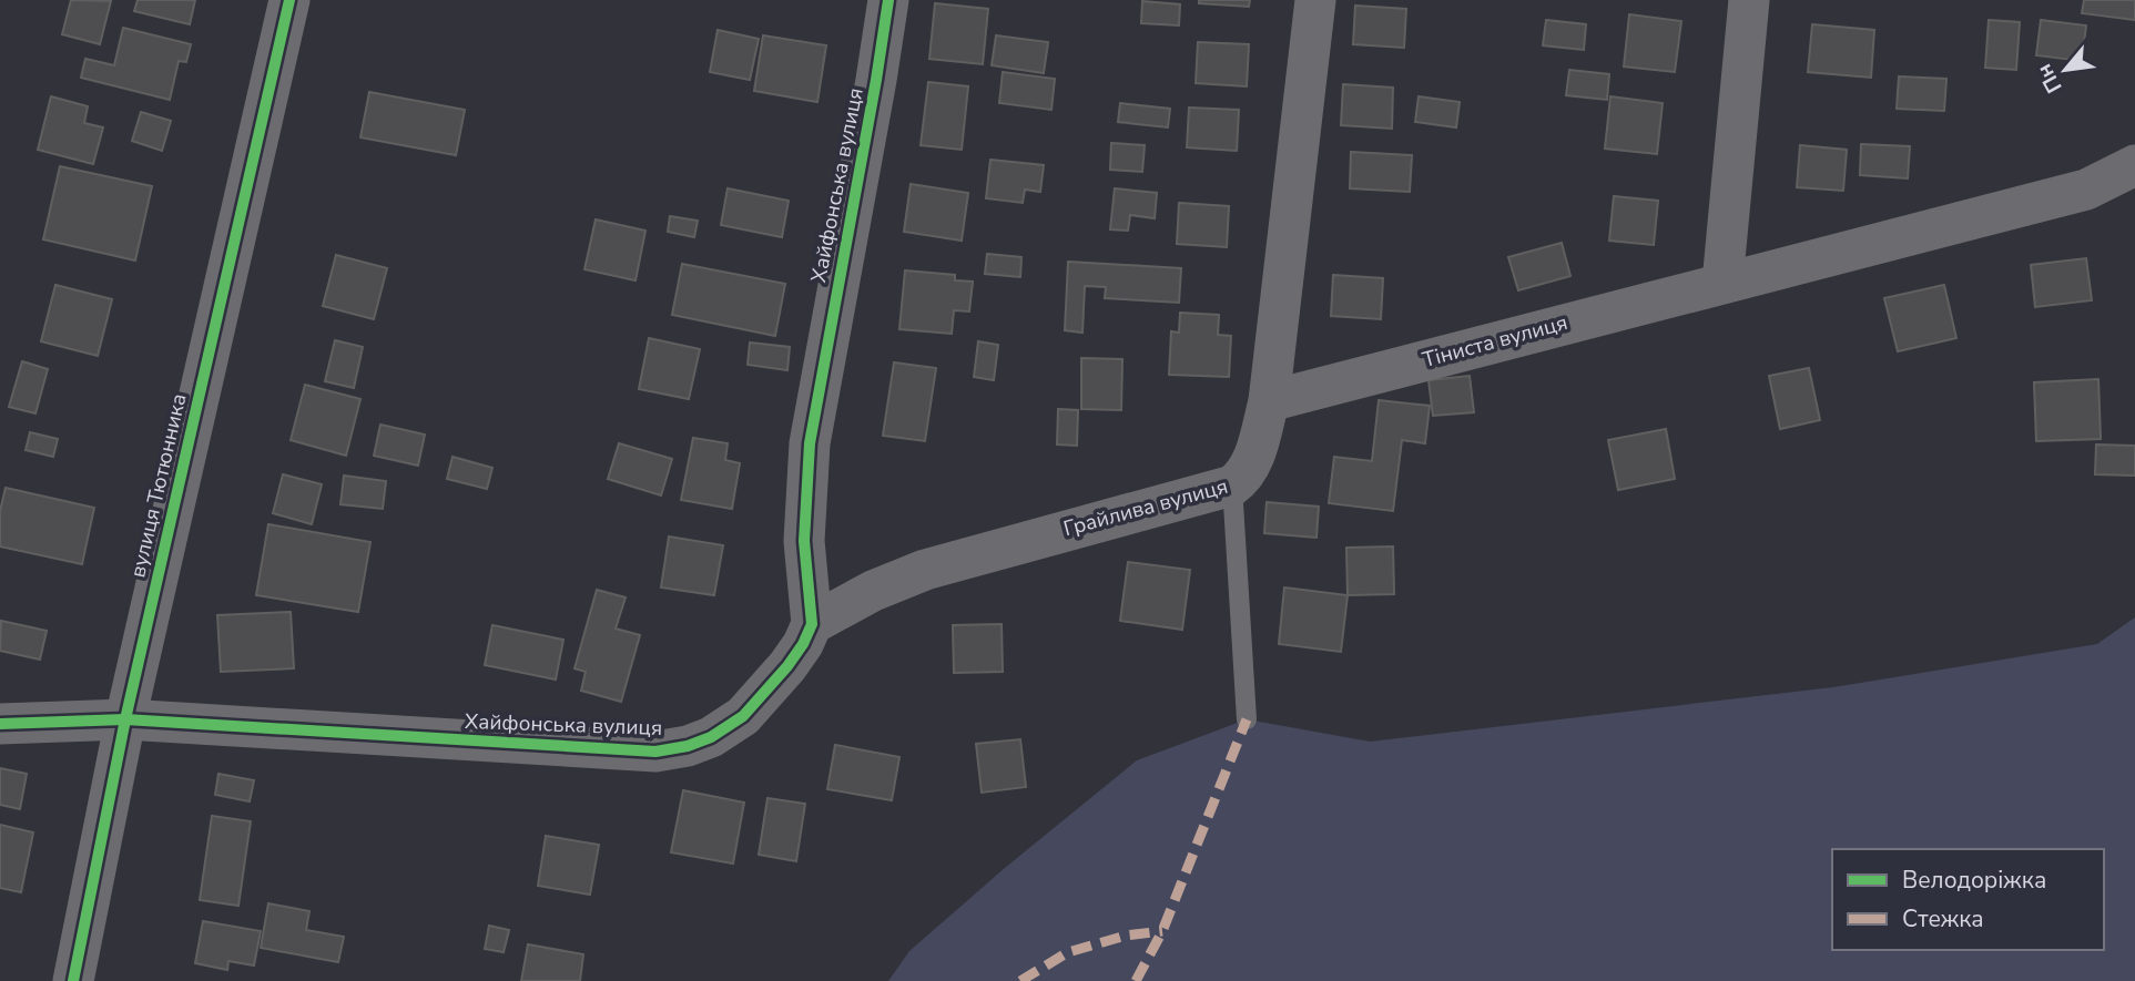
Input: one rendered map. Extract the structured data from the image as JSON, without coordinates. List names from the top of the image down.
{
  "streets": {
    "street": [
      "Хайфонська вулиця",
      "Тіниста вулиця",
      "вулиця Тютюнника",
      "Грайлива вулиця"
    ]
  },
  "crossings": [
    ["Хайфонська вулиця", "вулиця Тютюнника"],
    ["Хайфонська вулиця", "Грайлива вулиця"],
    ["Тіниста вулиця", "Грайлива вулиця"]
  ],
  "legend": ["Велодоріжка", "Стежка"],
  "north": "bottom left"
}
